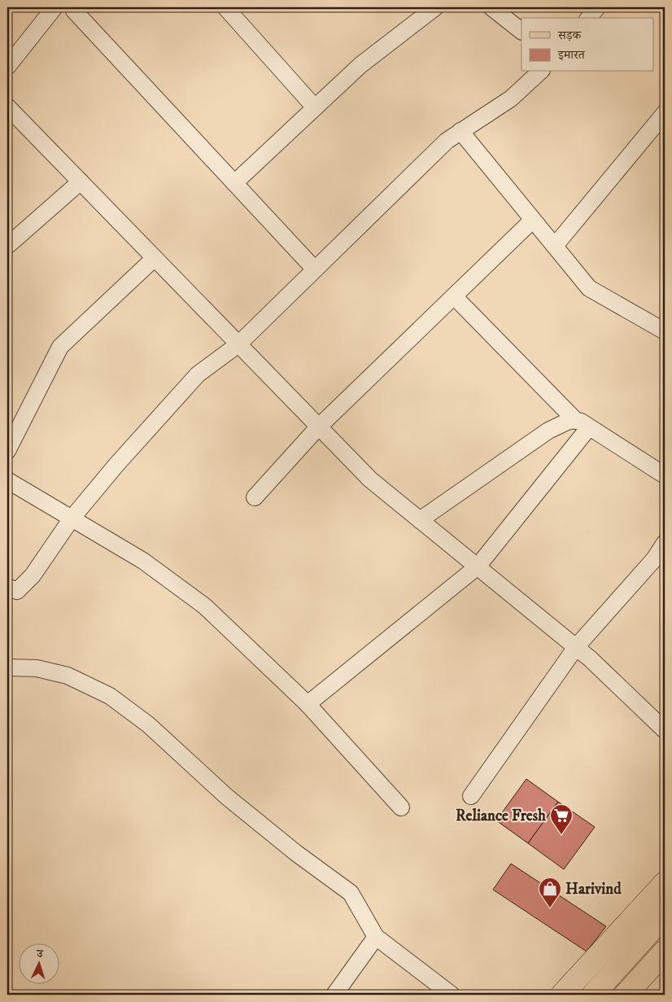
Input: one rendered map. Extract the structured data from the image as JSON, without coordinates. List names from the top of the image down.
{
  "places": {
    "supermarket": ["Reliance Fresh"],
    "shop": ["Harivind"]
  },
  "legend": ["सड़क", "इमारत"],
  "north": "top"
}
